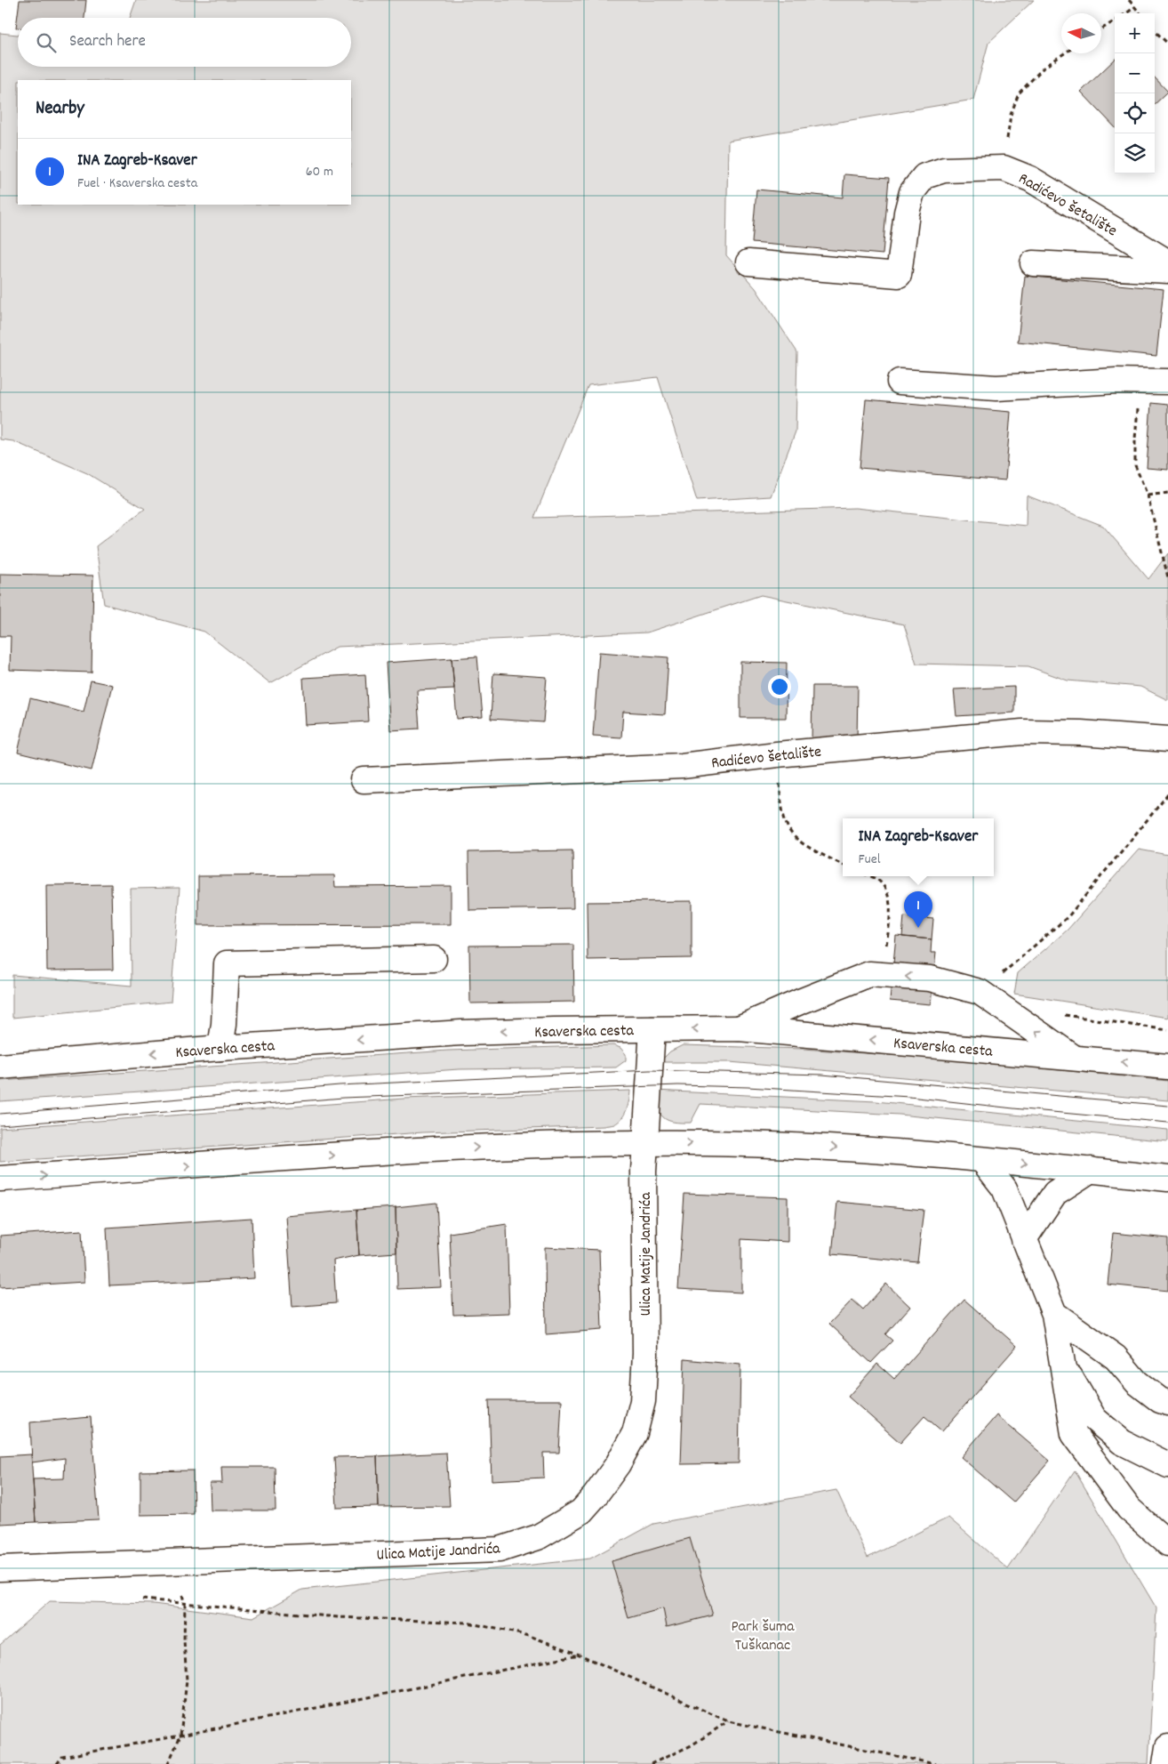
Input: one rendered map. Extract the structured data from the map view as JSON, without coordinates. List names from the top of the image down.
{
  "streets": {
    "street": ["Radićevo šetalište", "Ksaverska cesta", "Ulica Matije Jandrića"]
  },
  "crossings": [
    ["Ksaverska cesta", "Ulica Matije Jandrića"]
  ],
  "parks": ["Park šuma Tuškanac"],
  "north": "left",
  "page": {
    "map_buttons": ["+", "−"],
    "search": "Search here",
    "heading": "Nearby",
    "list": [
      {
        "mark": "1",
        "name": "INA Zagreb-Ksaver",
        "note": "Fuel · Ksaverska cesta",
        "value": "60 m"
      }
    ],
    "popup": ["INA Zagreb-Ksaver", "Fuel"],
    "pins": "1"
  }
}
